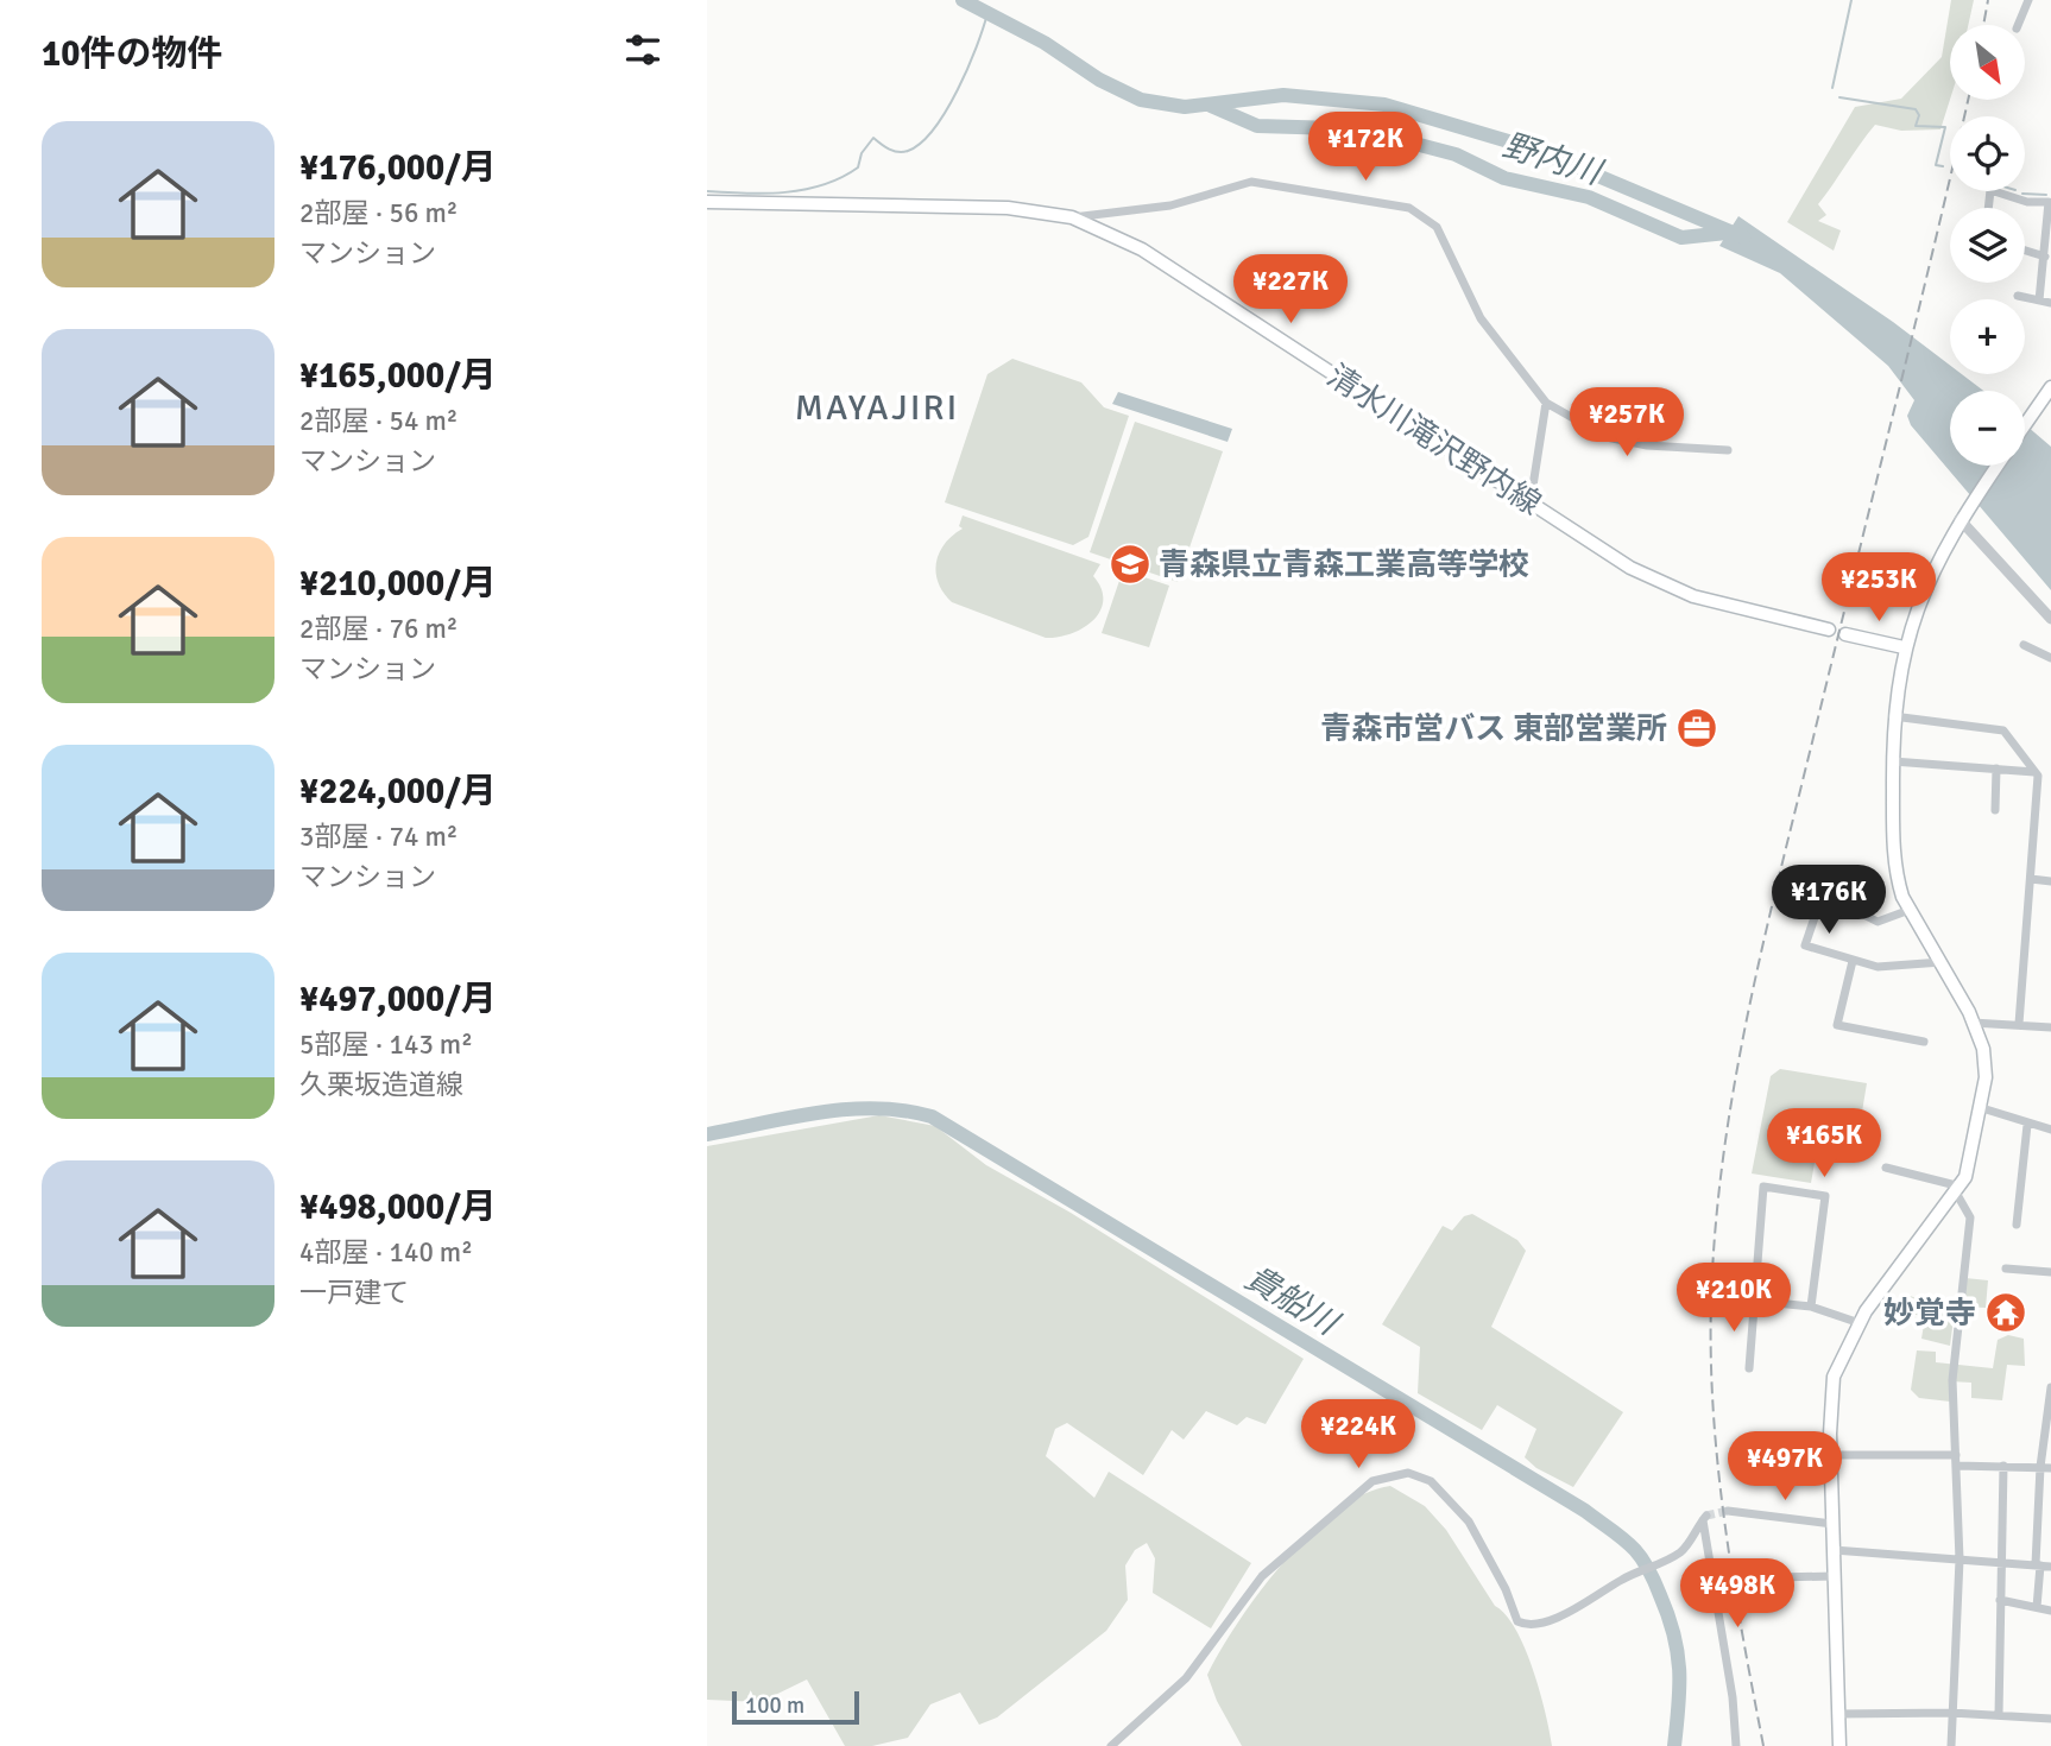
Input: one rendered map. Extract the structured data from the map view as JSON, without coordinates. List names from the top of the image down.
{
  "streets": {
    "main road": ["清水川滝沢野内線"]
  },
  "districts": ["MAYAJIRI"],
  "water": ["野内川", "貴船川"],
  "places": {
    "school or university": ["青森県立青森工業高等学校"],
    "office": ["青森市営バス 東部営業所"],
    "temple": ["妙覚寺"]
  },
  "scale_bar": "100 m",
  "north": "bottom right",
  "page": {
    "heading": "10件の物件",
    "map_buttons": ["+", "−"],
    "list": [
      {
        "name": "¥176,000/月",
        "note": "2部屋 · 56 m² · マンション"
      },
      {
        "name": "¥165,000/月",
        "note": "2部屋 · 54 m² · マンション"
      },
      {
        "name": "¥210,000/月",
        "note": "2部屋 · 76 m² · マンション"
      },
      {
        "name": "¥224,000/月",
        "note": "3部屋 · 74 m² · マンション"
      },
      {
        "name": "¥497,000/月",
        "note": "5部屋 · 143 m² · 久栗坂造道線"
      },
      {
        "name": "¥498,000/月",
        "note": "4部屋 · 140 m² · 一戸建て"
      }
    ],
    "price": [
      "¥172K",
      "¥227K",
      "¥257K",
      "¥253K",
      "¥176K",
      "¥165K",
      "¥210K",
      "¥224K",
      "¥497K",
      "¥498K"
    ],
    "scale": "100 m"
  }
}
